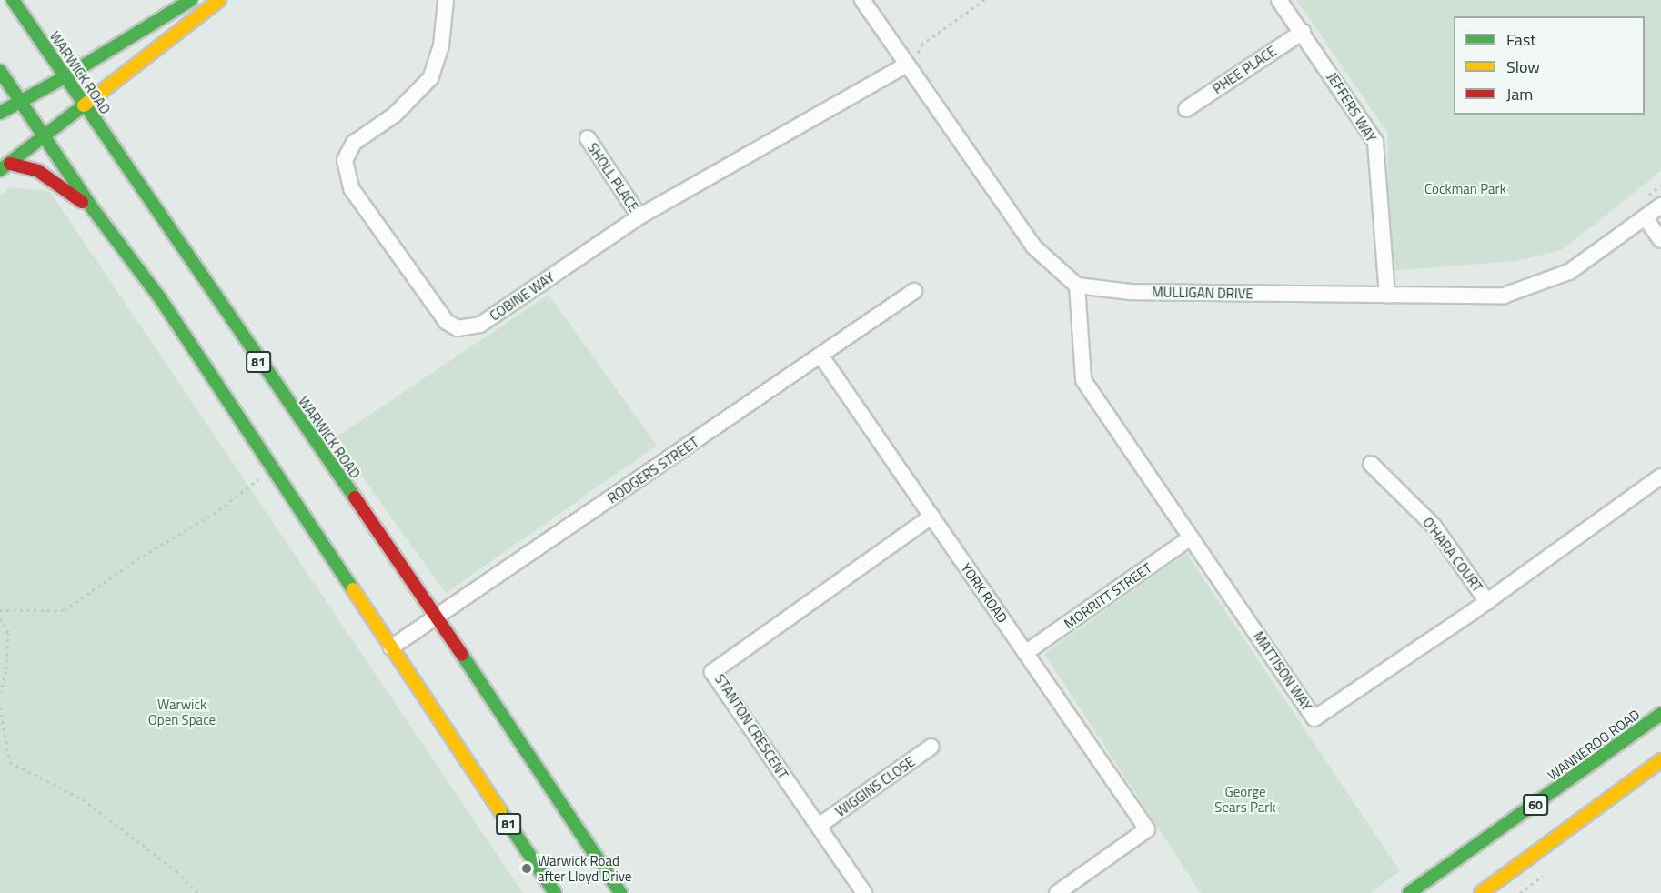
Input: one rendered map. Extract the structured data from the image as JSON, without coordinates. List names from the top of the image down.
{
  "streets": {
    "main road": [
      "WARWICK ROAD",
      "81",
      "WANNEROO ROAD",
      "60"
    ],
    "street": [
      "PHEE PLACE",
      "JEFFERS WAY",
      "SHOLL PLACE",
      "MULLIGAN DRIVE",
      "COBINE WAY",
      "RODGERS STREET",
      "O'HARA COURT",
      "YORK ROAD",
      "MORRITT STREET",
      "MATTISON WAY",
      "STANTON CRESCENT",
      "WIGGINS CLOSE"
    ]
  },
  "crossings": [
    ["PHEE PLACE", "JEFFERS WAY"],
    ["WARWICK ROAD", "RODGERS STREET"],
    ["JEFFERS WAY", "MULLIGAN DRIVE"],
    ["SHOLL PLACE", "COBINE WAY"],
    ["MULLIGAN DRIVE", "MATTISON WAY"],
    ["81", "RODGERS STREET"],
    ["RODGERS STREET", "YORK ROAD"],
    ["O'HARA COURT", "MATTISON WAY"],
    ["YORK ROAD", "MORRITT STREET"],
    ["YORK ROAD", "STANTON CRESCENT"],
    ["MORRITT STREET", "MATTISON WAY"],
    ["STANTON CRESCENT", "WIGGINS CLOSE"]
  ],
  "parks": ["Cockman Park", "Warwick Open Space", "George Sears Park"],
  "places": ["Warwick Road after Lloyd Drive"],
  "legend": ["Fast", "Slow", "Jam"]
}
